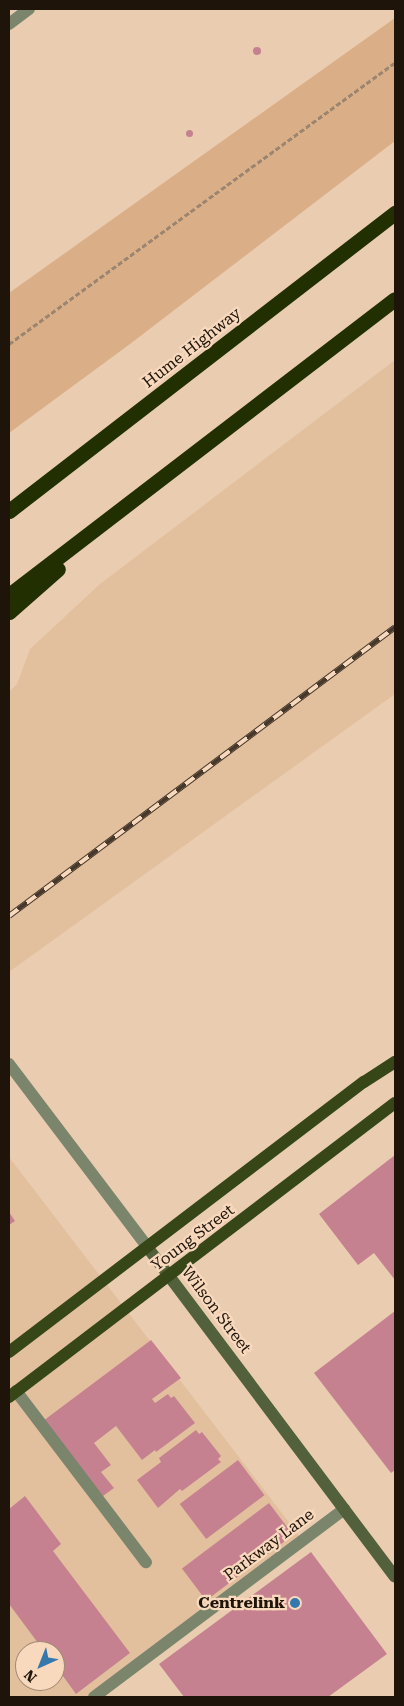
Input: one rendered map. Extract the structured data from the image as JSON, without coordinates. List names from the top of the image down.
{
  "streets": {
    "highway": ["Hume Highway"],
    "main road": ["Young Street"],
    "street": ["Wilson Street", "Parkway Lane"]
  },
  "crossings": [
    ["Young Street", "Wilson Street"],
    ["Wilson Street", "Parkway Lane"]
  ],
  "places": ["Centrelink"],
  "north": "bottom left"
}
